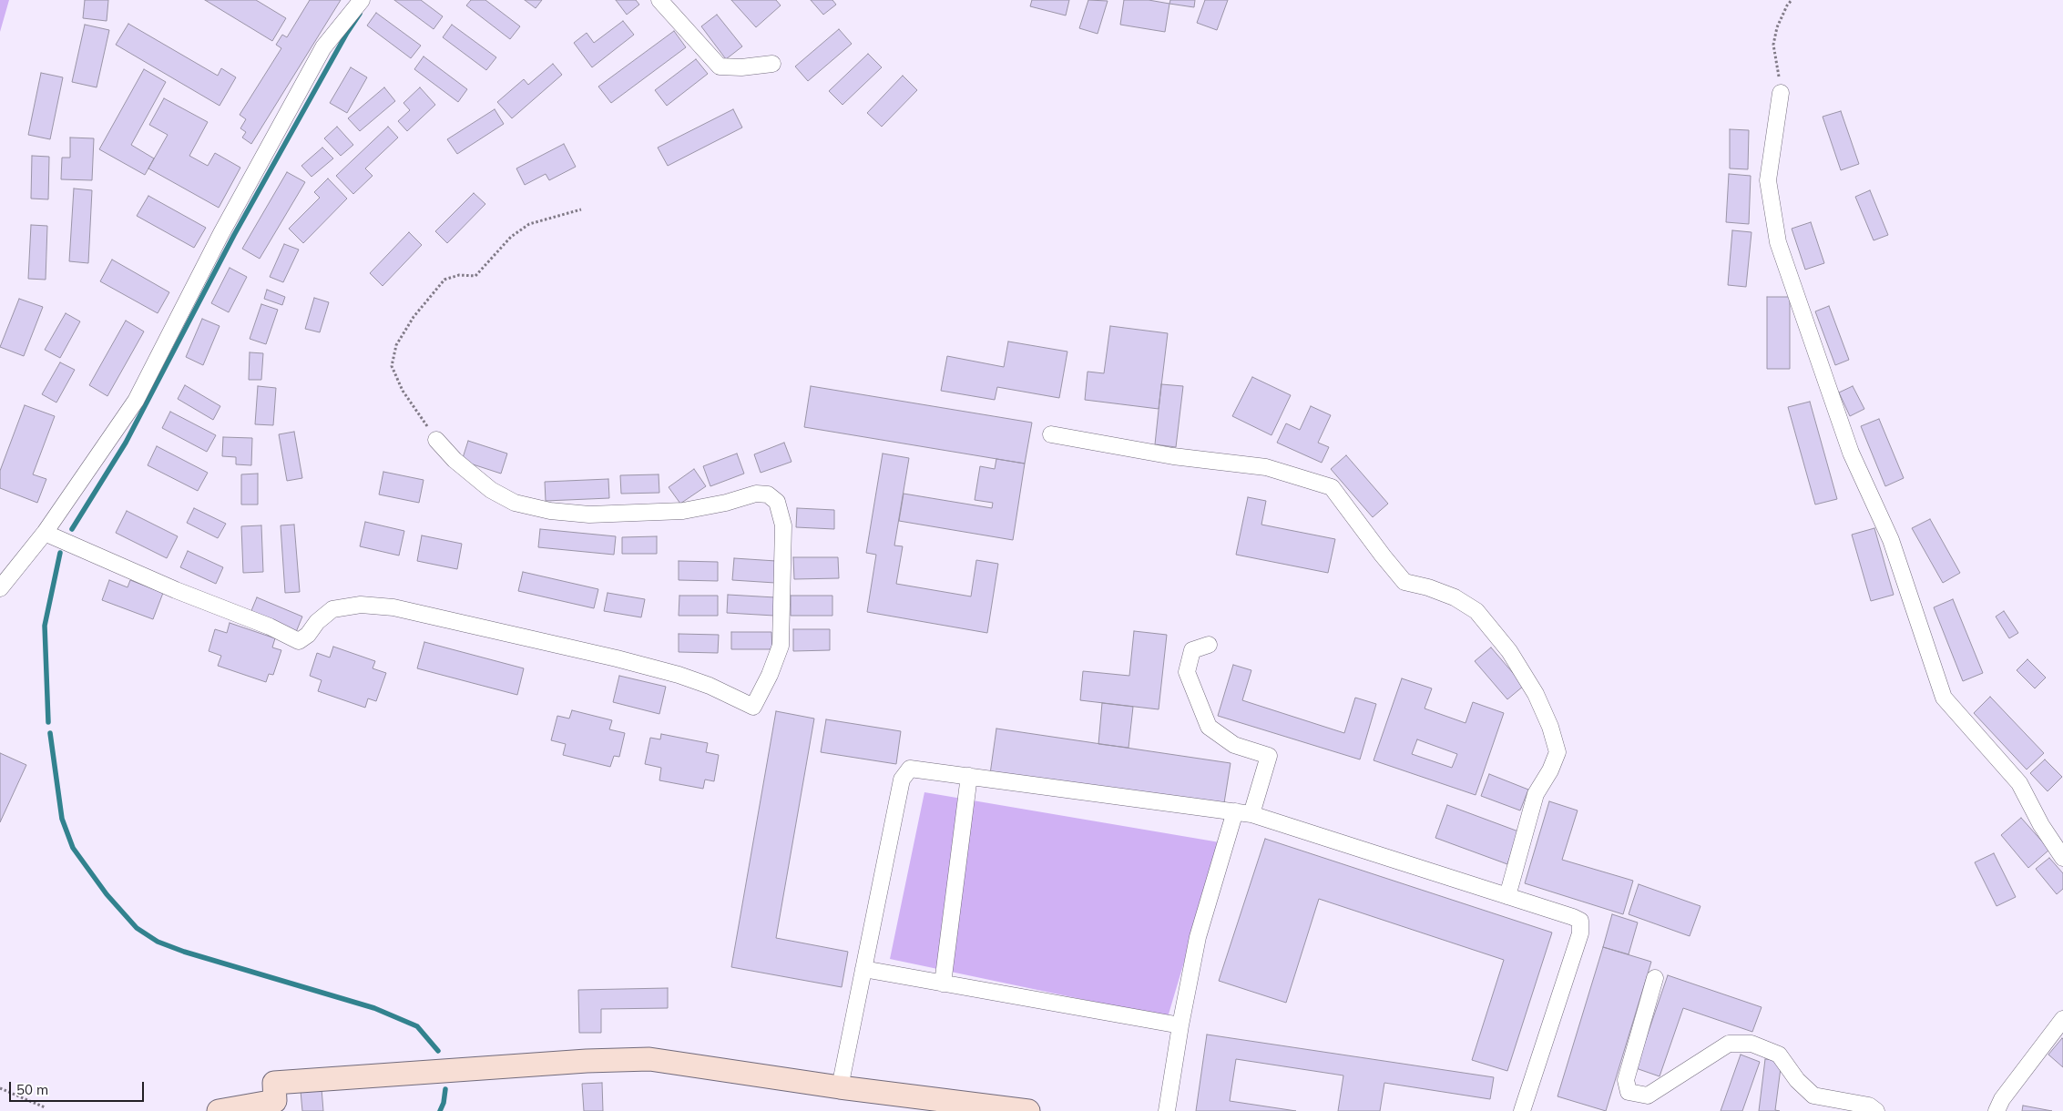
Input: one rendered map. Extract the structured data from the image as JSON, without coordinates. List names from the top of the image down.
{
  "scale_bar": "50 m"
}
